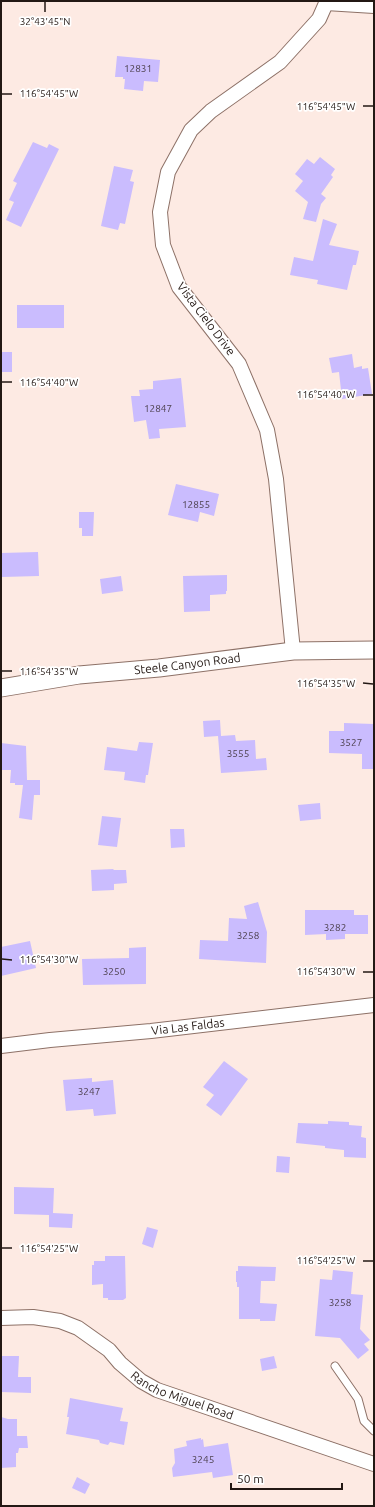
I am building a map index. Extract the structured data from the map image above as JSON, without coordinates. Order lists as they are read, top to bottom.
{
  "streets": {
    "street": [
      "Vista Cielo Drive",
      "Steele Canyon Road",
      "Via Las Faldas",
      "Rancho Miguel Road"
    ]
  },
  "crossings": [
    ["Vista Cielo Drive", "Steele Canyon Road"]
  ],
  "house_numbers": [
    "12831",
    "12847",
    "12855",
    "3527",
    "3555",
    "3282",
    "3258",
    "3250",
    "3247",
    "3258",
    "3245"
  ],
  "scale_bar": "50 m",
  "coordinates": [
    "32°43'45\"N",
    "116°54'45\"W",
    "116°54'40\"W",
    "116°54'35\"W",
    "116°54'30\"W",
    "116°54'25\"W"
  ]
}
